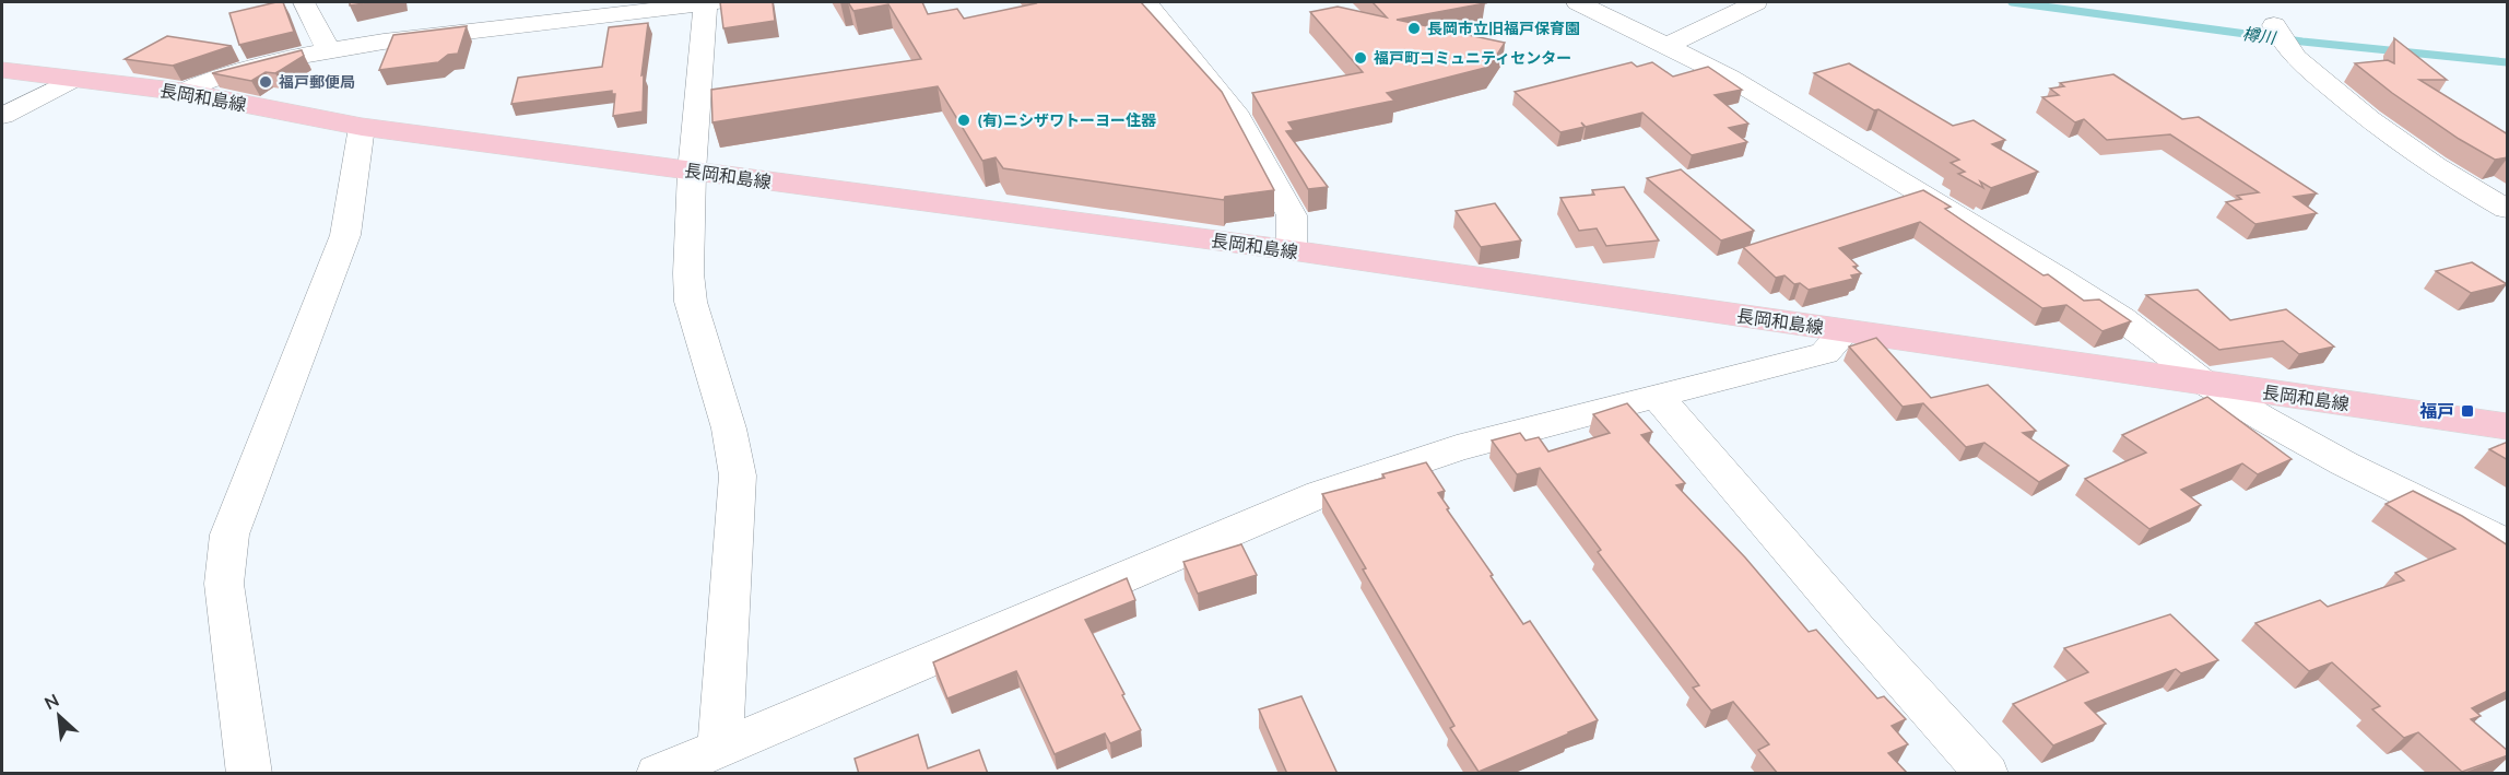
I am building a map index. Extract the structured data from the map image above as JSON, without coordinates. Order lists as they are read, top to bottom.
{
  "streets": {
    "main road": ["長岡和島線"]
  },
  "water": ["樽川"],
  "places": {
    "other": [
      "長岡市立旧福戸保育園",
      "福戸町コミュニティセンター",
      "福戸郵便局",
      "(有)ニシザワトーヨー住器"
    ],
    "transit": ["福戸"]
  },
  "north": "top left"
}
